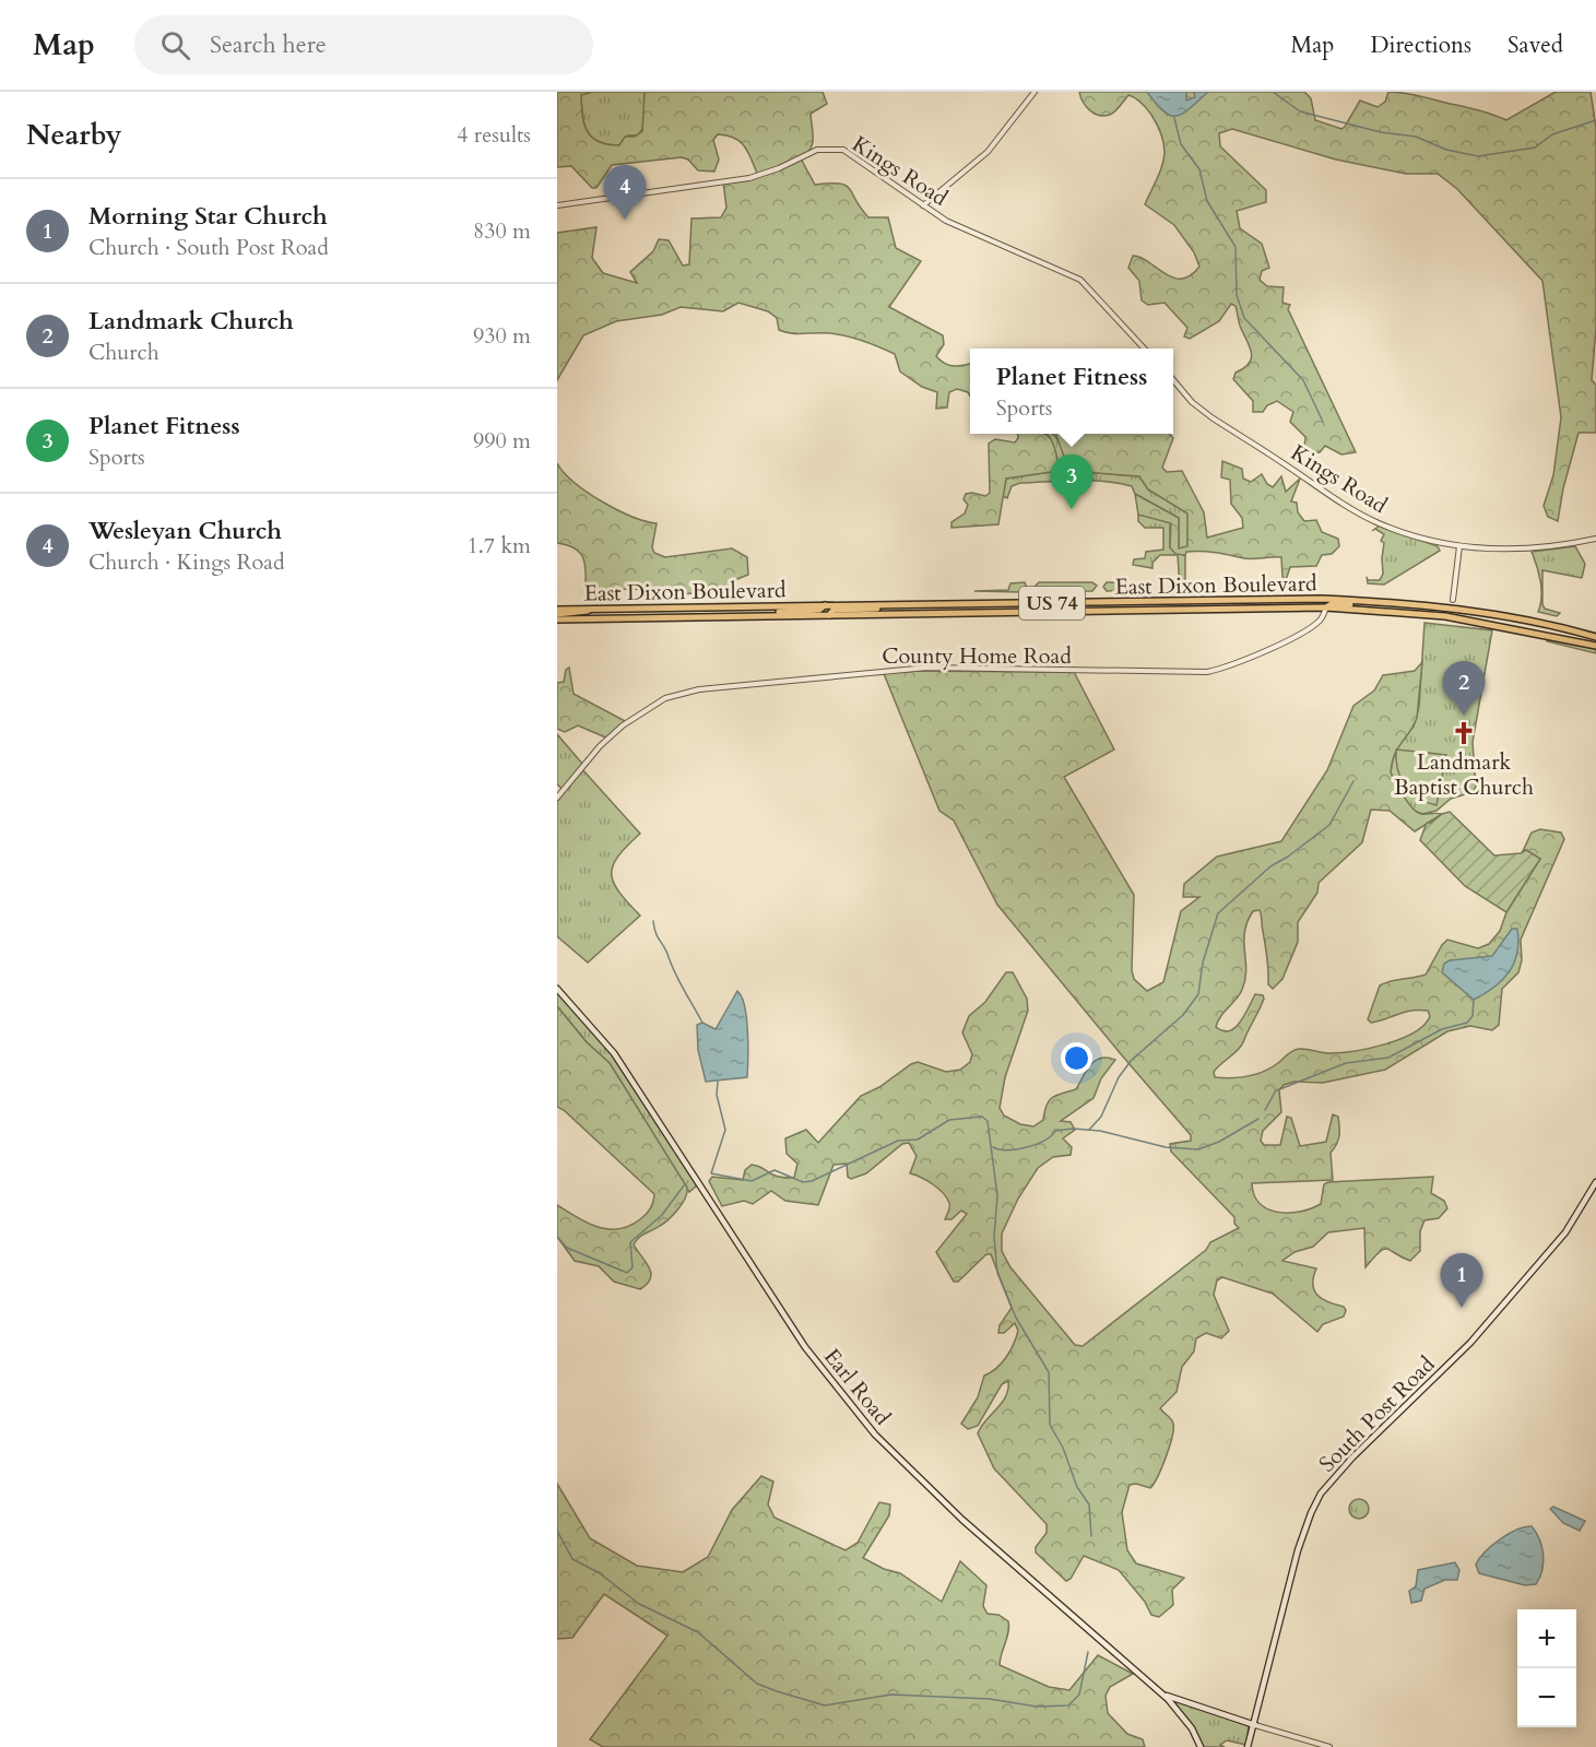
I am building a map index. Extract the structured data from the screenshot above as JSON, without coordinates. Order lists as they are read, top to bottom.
{
  "streets": {
    "highway": ["East Dixon Boulevard", "US 74"],
    "main road": ["Earl Road", "South Post Road"],
    "street": ["Kings Road", "County Home Road"]
  },
  "crossings": [
    ["East Dixon Boulevard", "County Home Road"]
  ],
  "places": {
    "church": ["Landmark Baptist Church"]
  },
  "page": {
    "header": "Map",
    "search": "Search here",
    "nav": ["Map", "Directions", "Saved"],
    "heading": ["Nearby", "4 results"],
    "pins": [
      "4",
      "3",
      "2",
      "1"
    ],
    "list": [
      {
        "mark": "1",
        "name": "Morning Star Church",
        "note": "Church · South Post Road",
        "value": "830 m"
      },
      {
        "mark": "2",
        "name": "Landmark Church",
        "note": "Church",
        "value": "930 m"
      },
      {
        "mark": "3",
        "name": "Planet Fitness",
        "note": "Sports",
        "value": "990 m"
      },
      {
        "mark": "4",
        "name": "Wesleyan Church",
        "note": "Church · Kings Road",
        "value": "1.7 km"
      }
    ],
    "popup": ["Planet Fitness", "Sports"],
    "map_buttons": ["+", "−"]
  }
}
